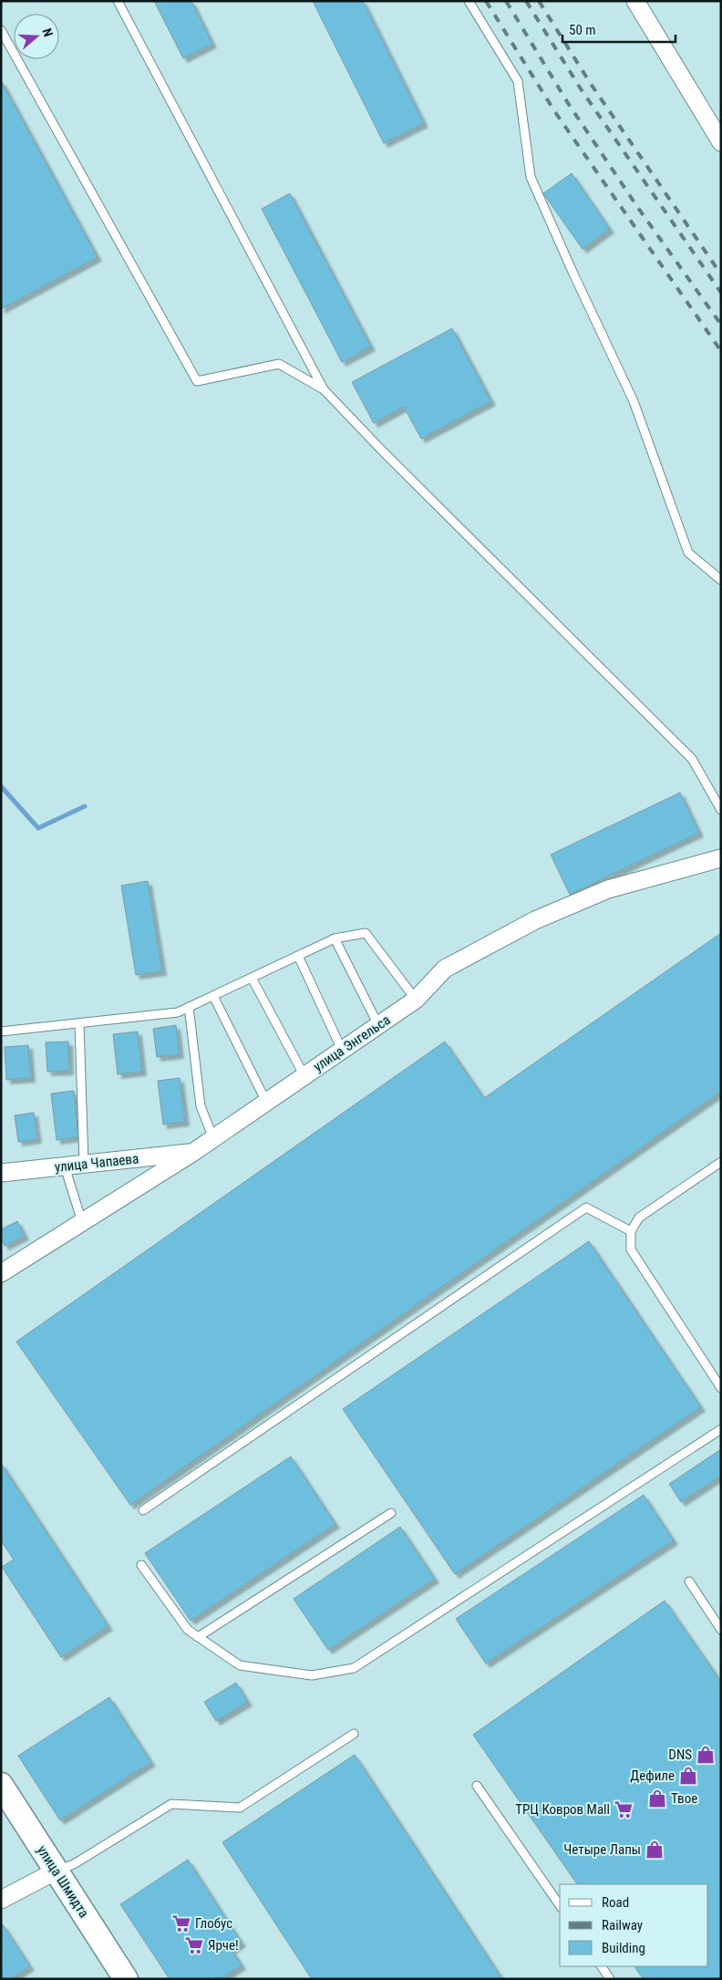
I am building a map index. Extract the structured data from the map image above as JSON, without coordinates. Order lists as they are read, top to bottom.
{
  "streets": {
    "main road": ["улица Шмидта"],
    "street": ["улица Энгельса", "улица Чапаева"]
  },
  "crossings": [
    ["улица Энгельса", "улица Чапаева"]
  ],
  "places": {
    "shop": [
      "DNS",
      "Дефиле",
      "Твое",
      "Четыре Лапы"
    ],
    "supermarket": ["ТРЦ Ковров Mall", "Глобус", "Ярче!"]
  },
  "legend": ["Road", "Railway", "Building"],
  "scale_bar": "50 m",
  "north": "right"
}
